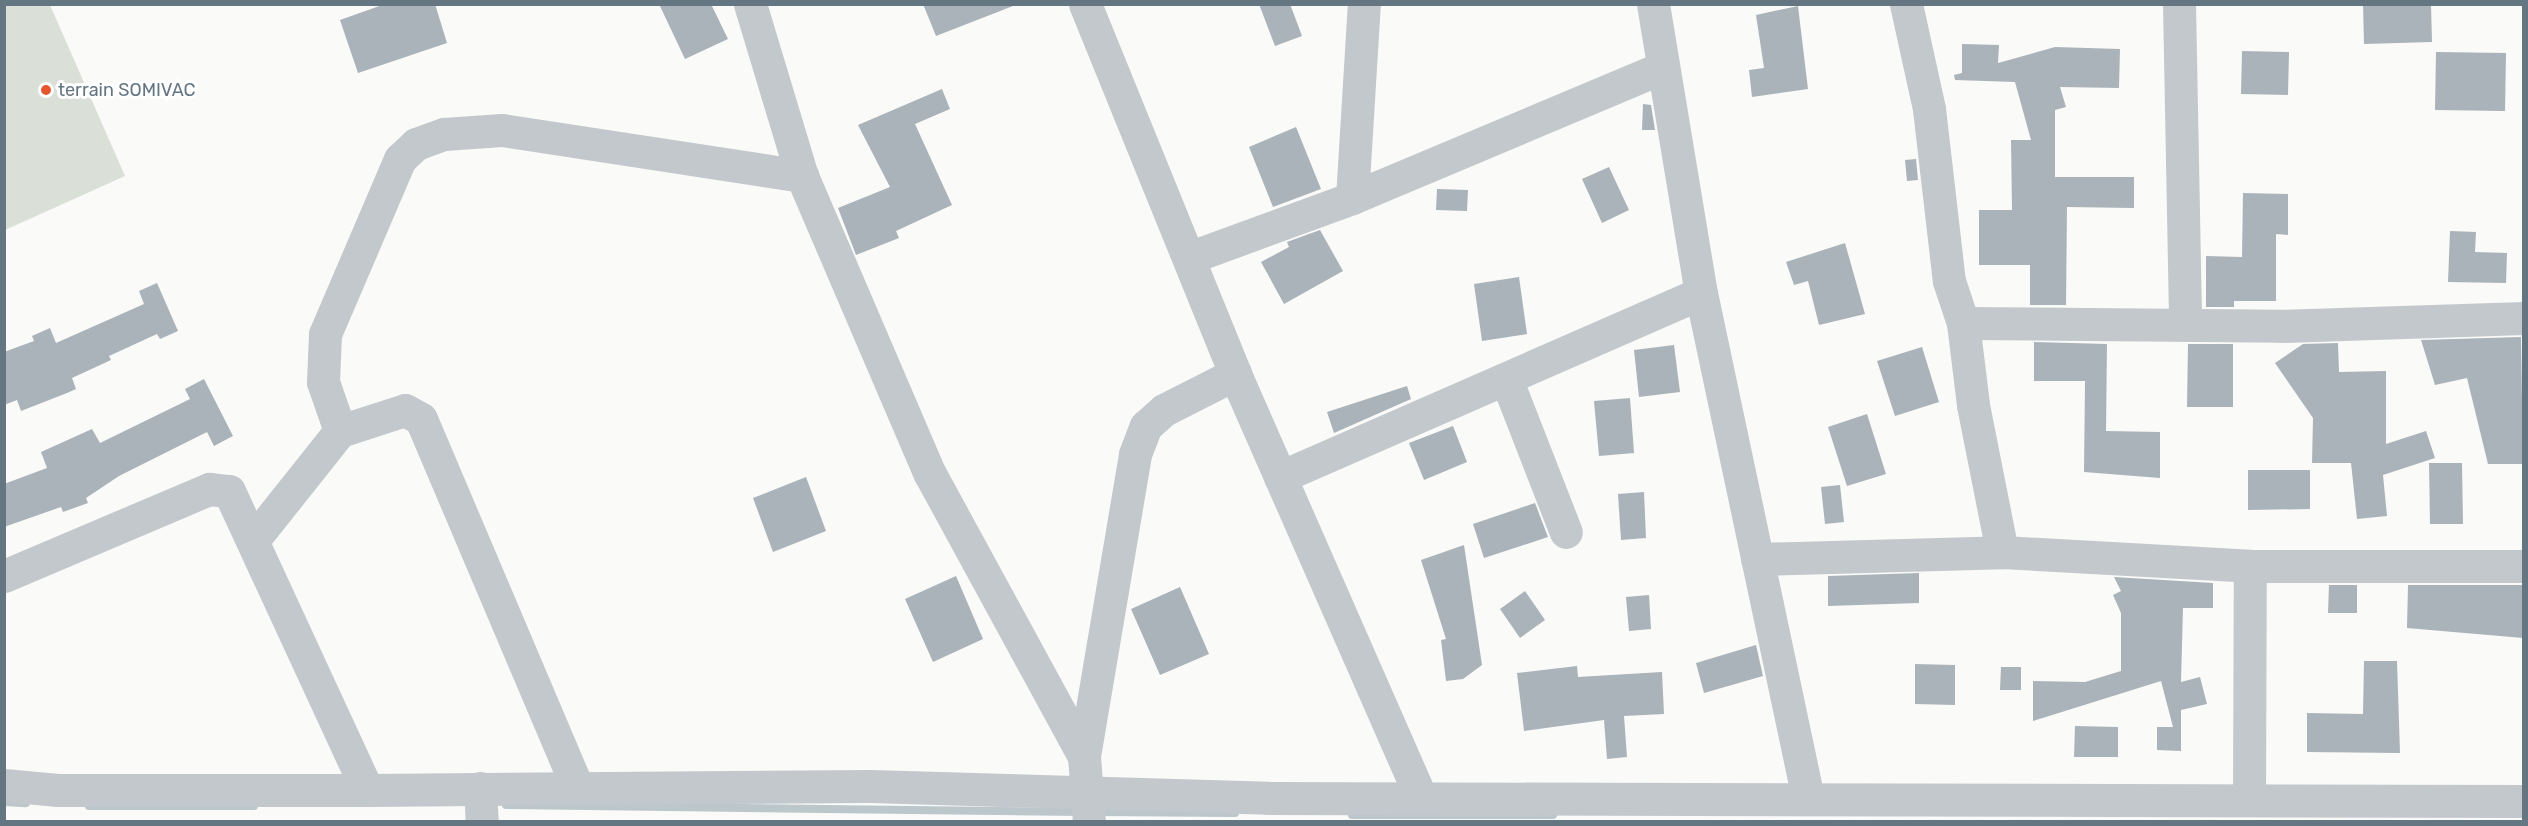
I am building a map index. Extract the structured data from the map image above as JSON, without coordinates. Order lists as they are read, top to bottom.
{
  "places": ["terrain SOMIVAC"]
}
